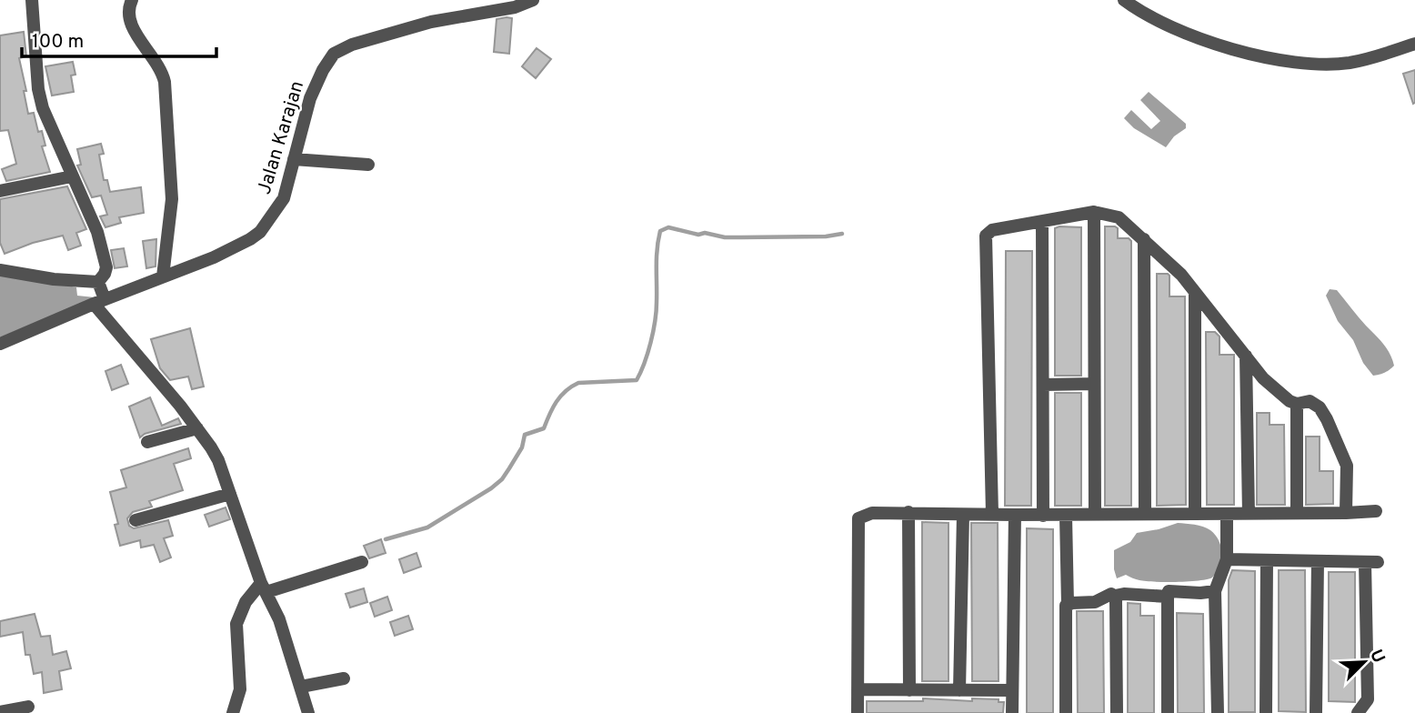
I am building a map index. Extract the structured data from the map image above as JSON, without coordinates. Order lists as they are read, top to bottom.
{
  "streets": {
    "street": ["Jalan Karajan"]
  },
  "scale_bar": "100 m",
  "north": "top right"
}
